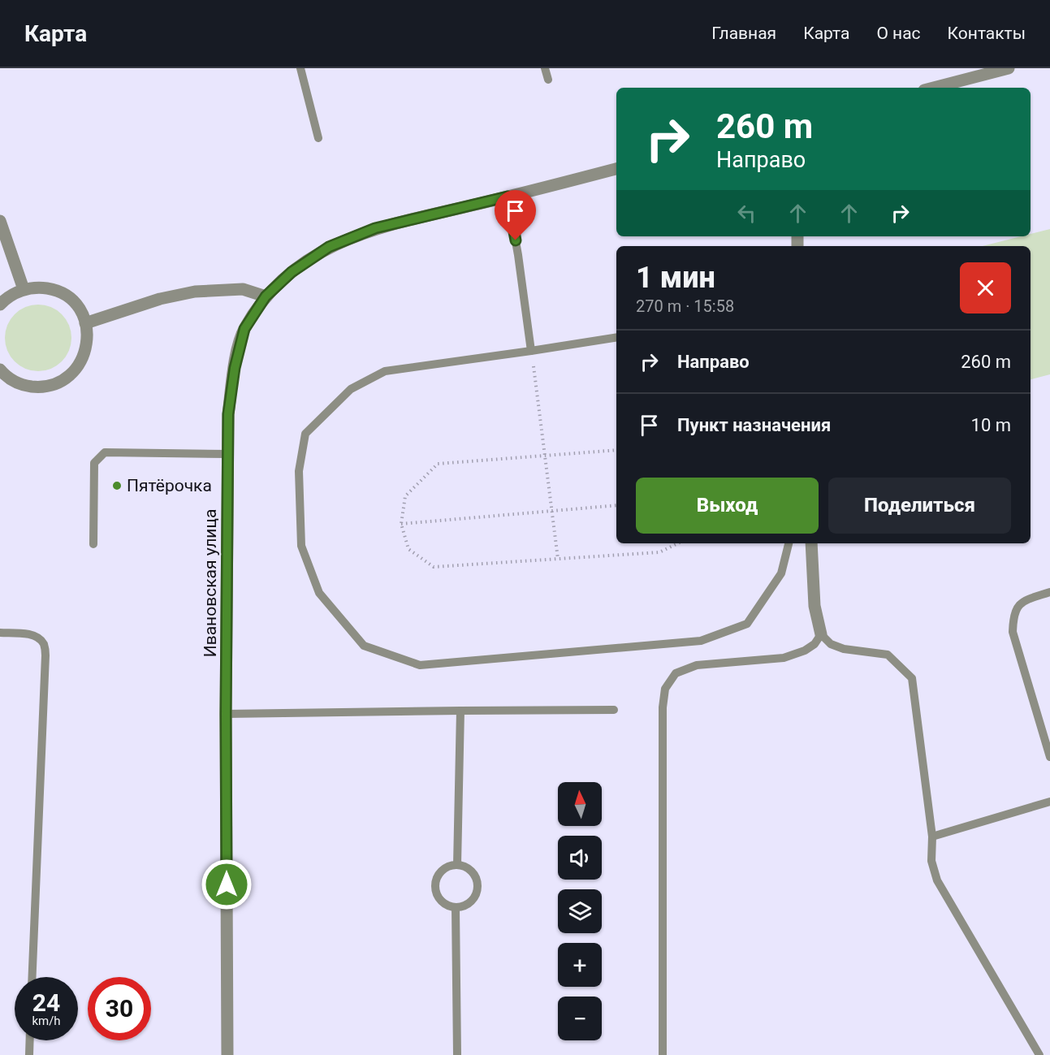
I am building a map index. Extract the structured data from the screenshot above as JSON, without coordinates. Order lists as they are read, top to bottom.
{
  "streets": {
    "street": ["Ивановская улица"]
  },
  "places": ["Пятёрочка"],
  "north": "top",
  "page": {
    "header": "Карта",
    "nav": [
      "Главная",
      "Карта",
      "О нас",
      "Контакты"
    ],
    "turn": ["260 m", "Направо"],
    "heading": ["1 мин", "270 m · 15:58"],
    "list": [
      {
        "name": "Направо",
        "value": "260 m"
      },
      {
        "name": "Пункт назначения",
        "value": "10 m"
      }
    ],
    "buttons": ["Выход", "Поделиться"],
    "map_buttons": ["+", "−"],
    "speed": "24 km/h",
    "limit": "30"
  }
}
